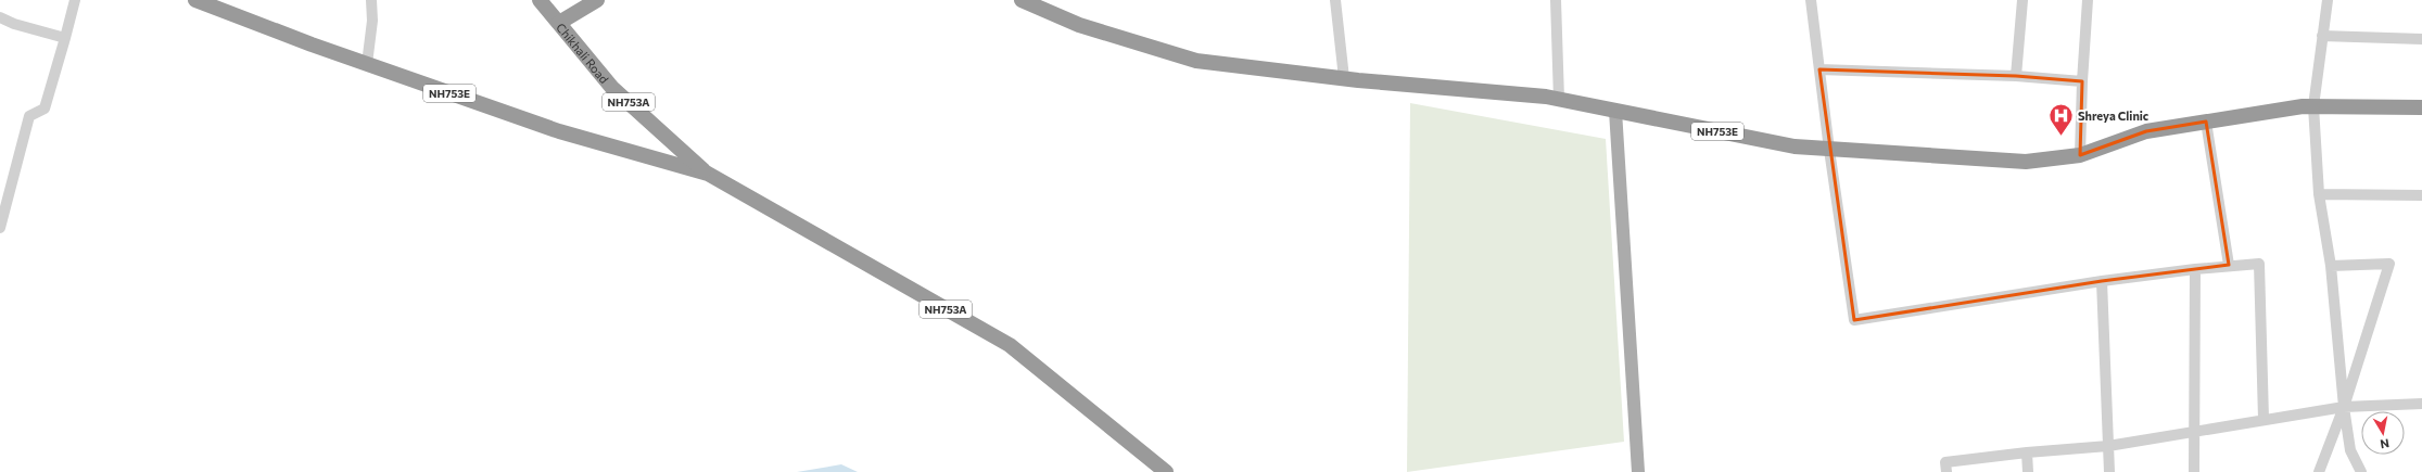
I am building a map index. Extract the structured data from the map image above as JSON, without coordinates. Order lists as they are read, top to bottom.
{
  "streets": {
    "highway": ["Chikhali Road", "NH753E", "NH753A"]
  },
  "crossings": [
    ["Chikhali Road", "NH753E"],
    ["Chikhali Road", "NH753A"],
    ["NH753E", "NH753A"]
  ],
  "places": {
    "hospital": ["Shreya Clinic"]
  },
  "north": "bottom"
}
